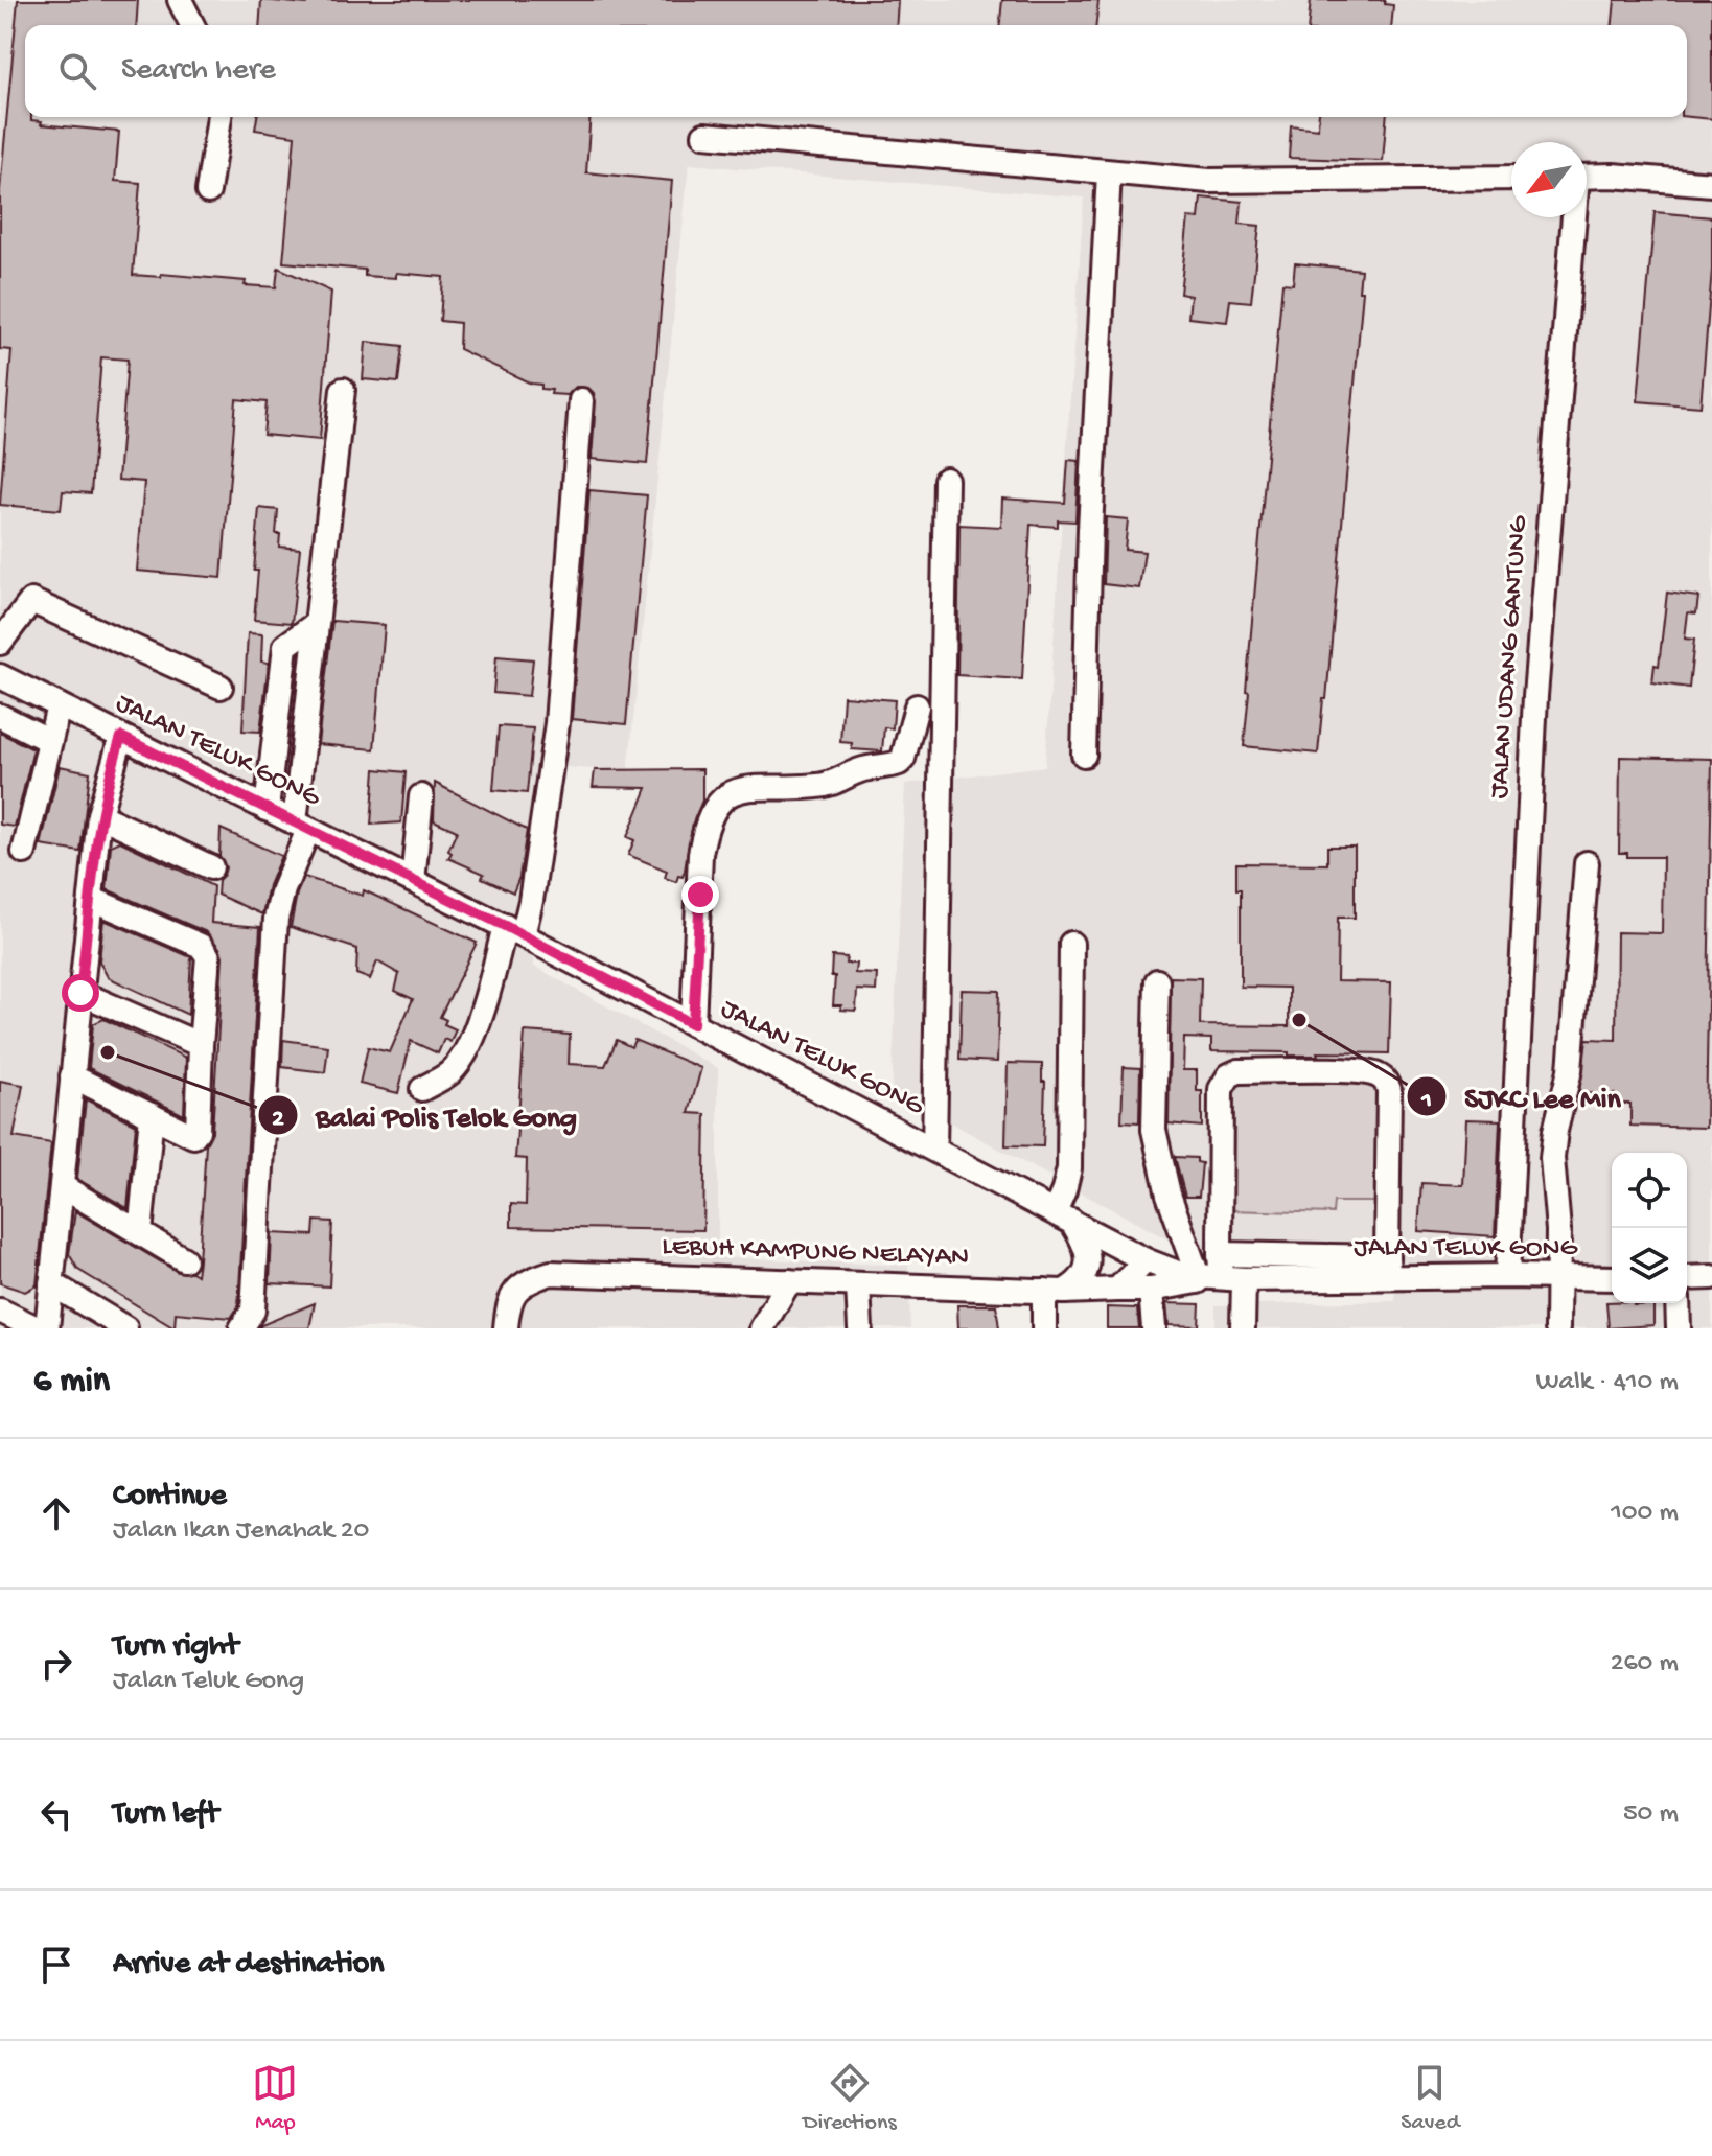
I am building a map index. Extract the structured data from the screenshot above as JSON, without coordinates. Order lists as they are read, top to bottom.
{
  "streets": {
    "street": ["JALAN UDANG GANTUNG", "JALAN TELUK GONG", "LEBUH KAMPUNG NELAYAN"]
  },
  "crossings": [
    ["JALAN UDANG GANTUNG", "JALAN TELUK GONG"],
    ["JALAN TELUK GONG", "LEBUH KAMPUNG NELAYAN"]
  ],
  "places": ["SJKC Lee Min", "Balai Polis Telok Gong"],
  "north": "bottom left",
  "page": {
    "search": "Search here",
    "heading": ["6 min", "Walk · 410 m"],
    "list": [
      ["Continue", "Jalan Ikan Jenahak 20", "100 m"],
      ["Turn right", "Jalan Teluk Gong", "260 m"],
      ["Turn left", "50 m"],
      "Arrive at destination"
    ],
    "nav": ["Map", "Directions", "Saved"]
  }
}
